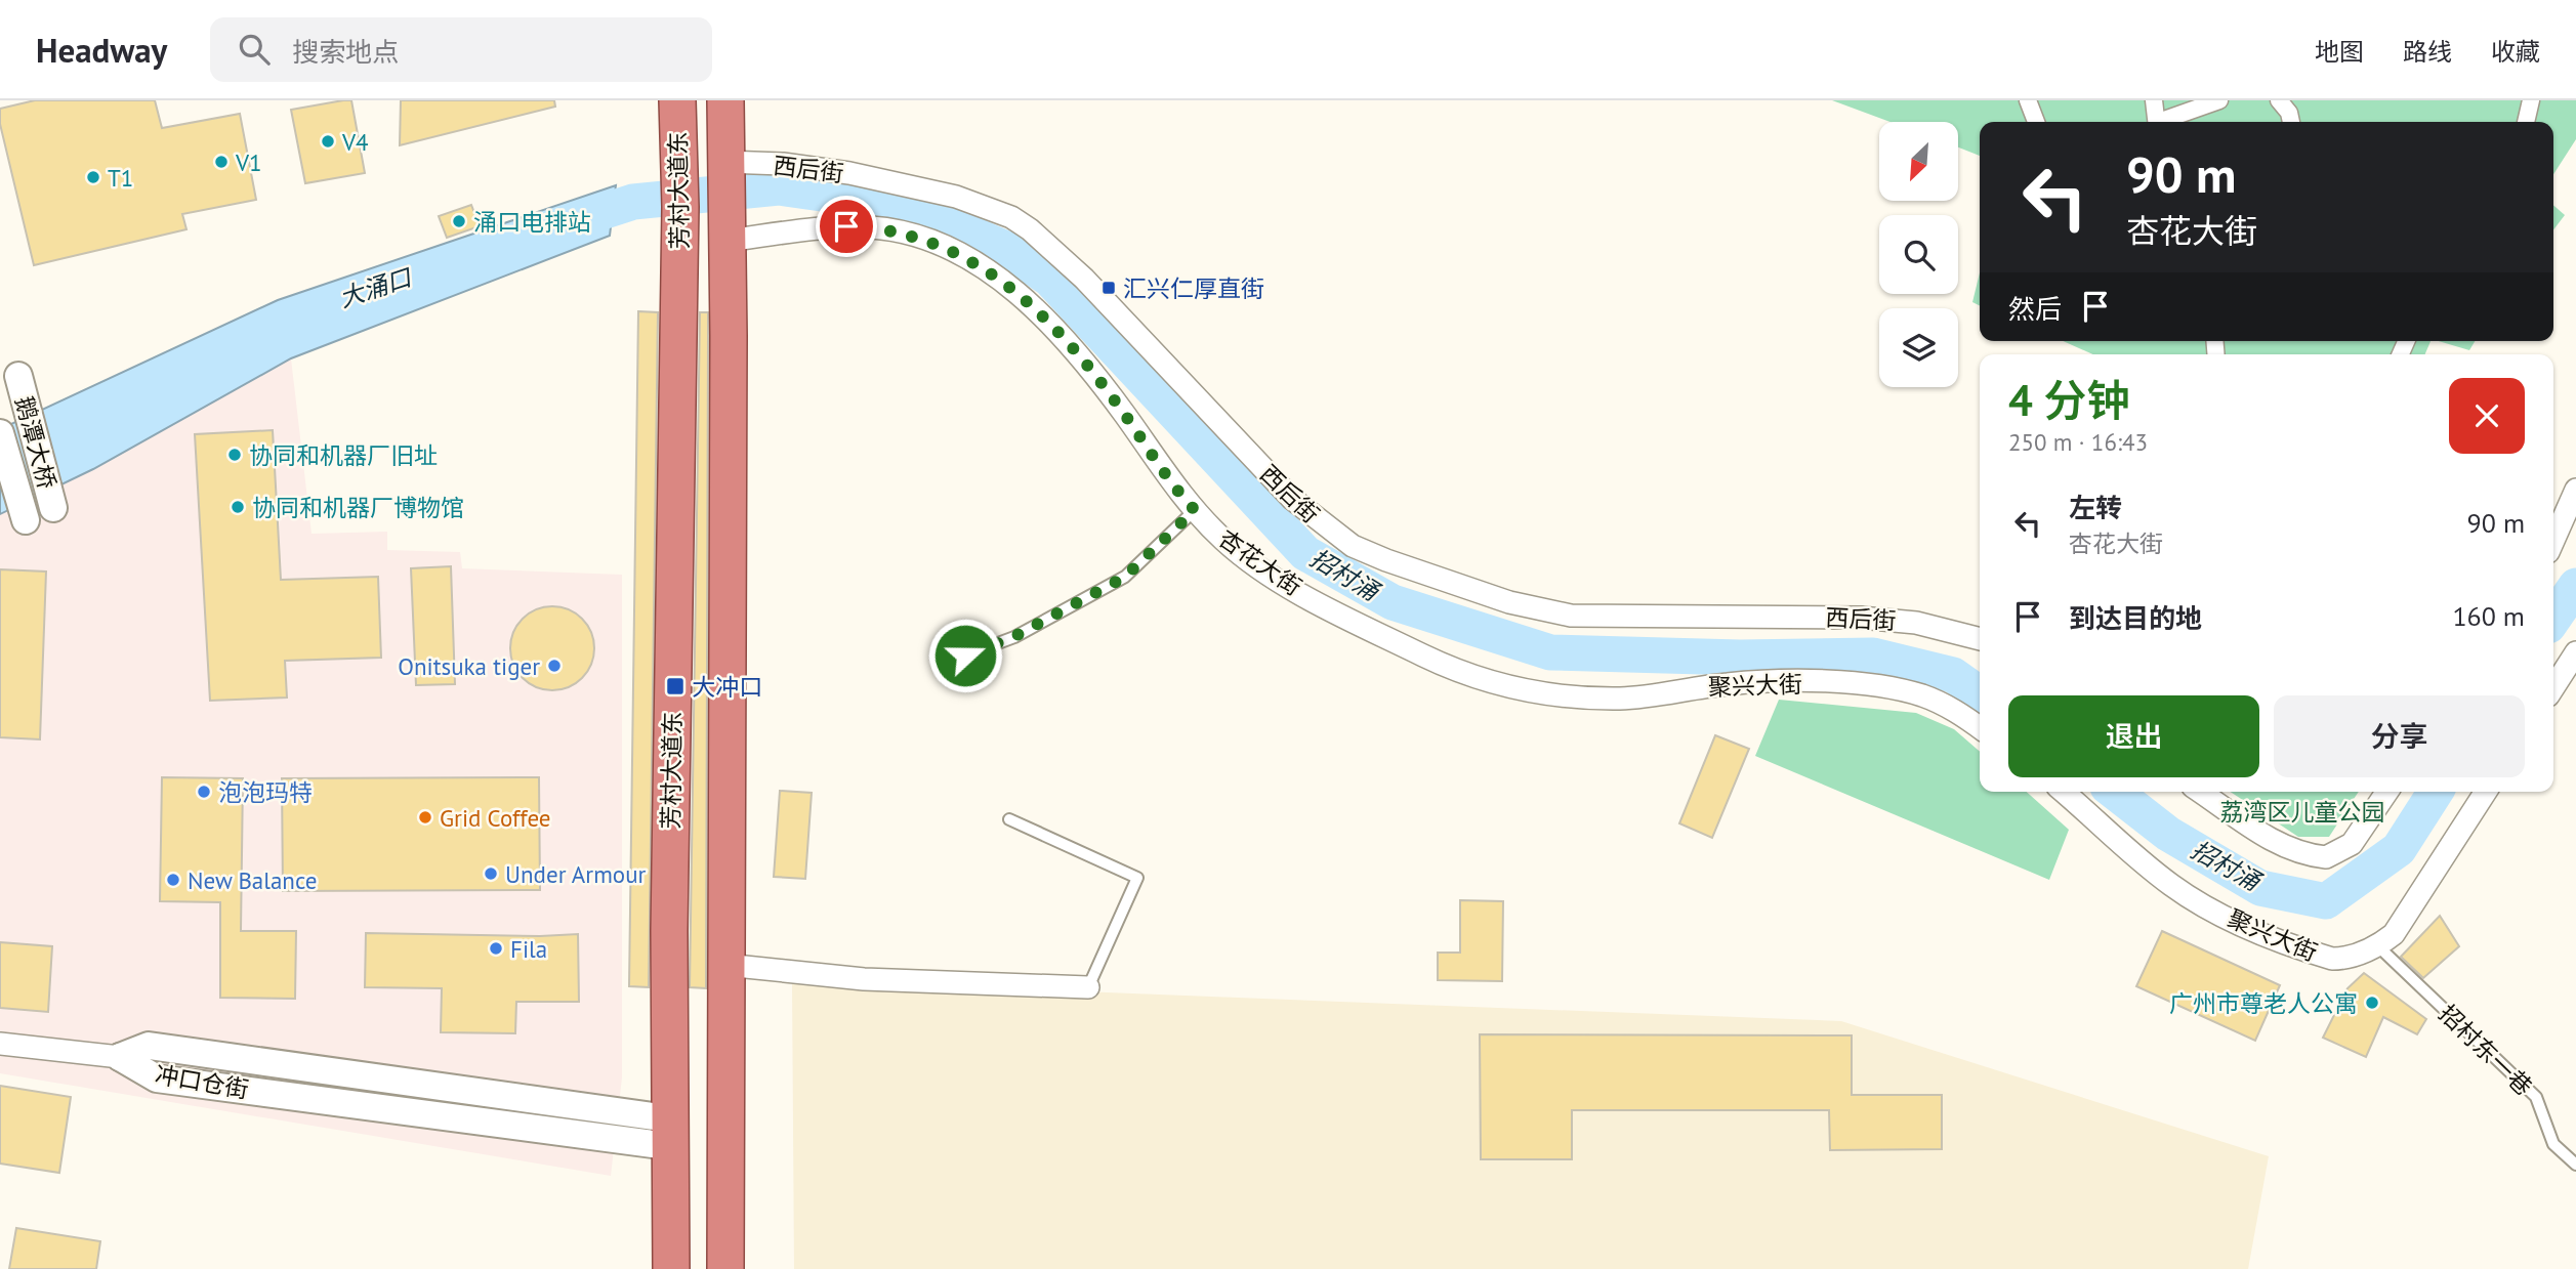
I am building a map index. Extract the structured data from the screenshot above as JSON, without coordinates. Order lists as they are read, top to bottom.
{
  "streets": {
    "highway": ["芳村大道东"],
    "street": [
      "西后街",
      "鹅潭大桥",
      "杏花大街",
      "聚兴大街",
      "冲口仓街"
    ],
    "lane": ["招村东一巷"]
  },
  "crossings": [
    ["西后街", "芳村大道东"],
    ["芳村大道东", "杏花大街"],
    ["芳村大道东", "冲口仓街"],
    ["杏花大街", "聚兴大街"],
    ["聚兴大街", "招村东一巷"]
  ],
  "water": ["大涌口", "招村涌"],
  "parks": ["荔湾区儿童公园"],
  "places": {
    "other": [
      "V4",
      "V1",
      "T1",
      "涌口电排站",
      "协同和机器厂旧址",
      "协同和机器厂博物馆",
      "Onitsuka tiger",
      "泡泡玛特",
      "Grid Coffee",
      "Under Armour",
      "New Balance",
      "Fila",
      "广州市尊老人公寓"
    ],
    "transit": ["汇兴仁厚直街", "大冲口"]
  },
  "north": "bottom left",
  "page": {
    "header": "Headway",
    "search": "搜索地点",
    "nav": ["地图", "路线", "收藏"],
    "turn": ["90 m", "杏花大街"],
    "then": "然后",
    "heading": ["4 分钟", "250 m · 16:43"],
    "list": [
      {
        "name": "左转",
        "note": "杏花大街",
        "value": "90 m"
      },
      {
        "name": "到达目的地",
        "value": "160 m"
      }
    ],
    "buttons": ["退出", "分享"]
  }
}
